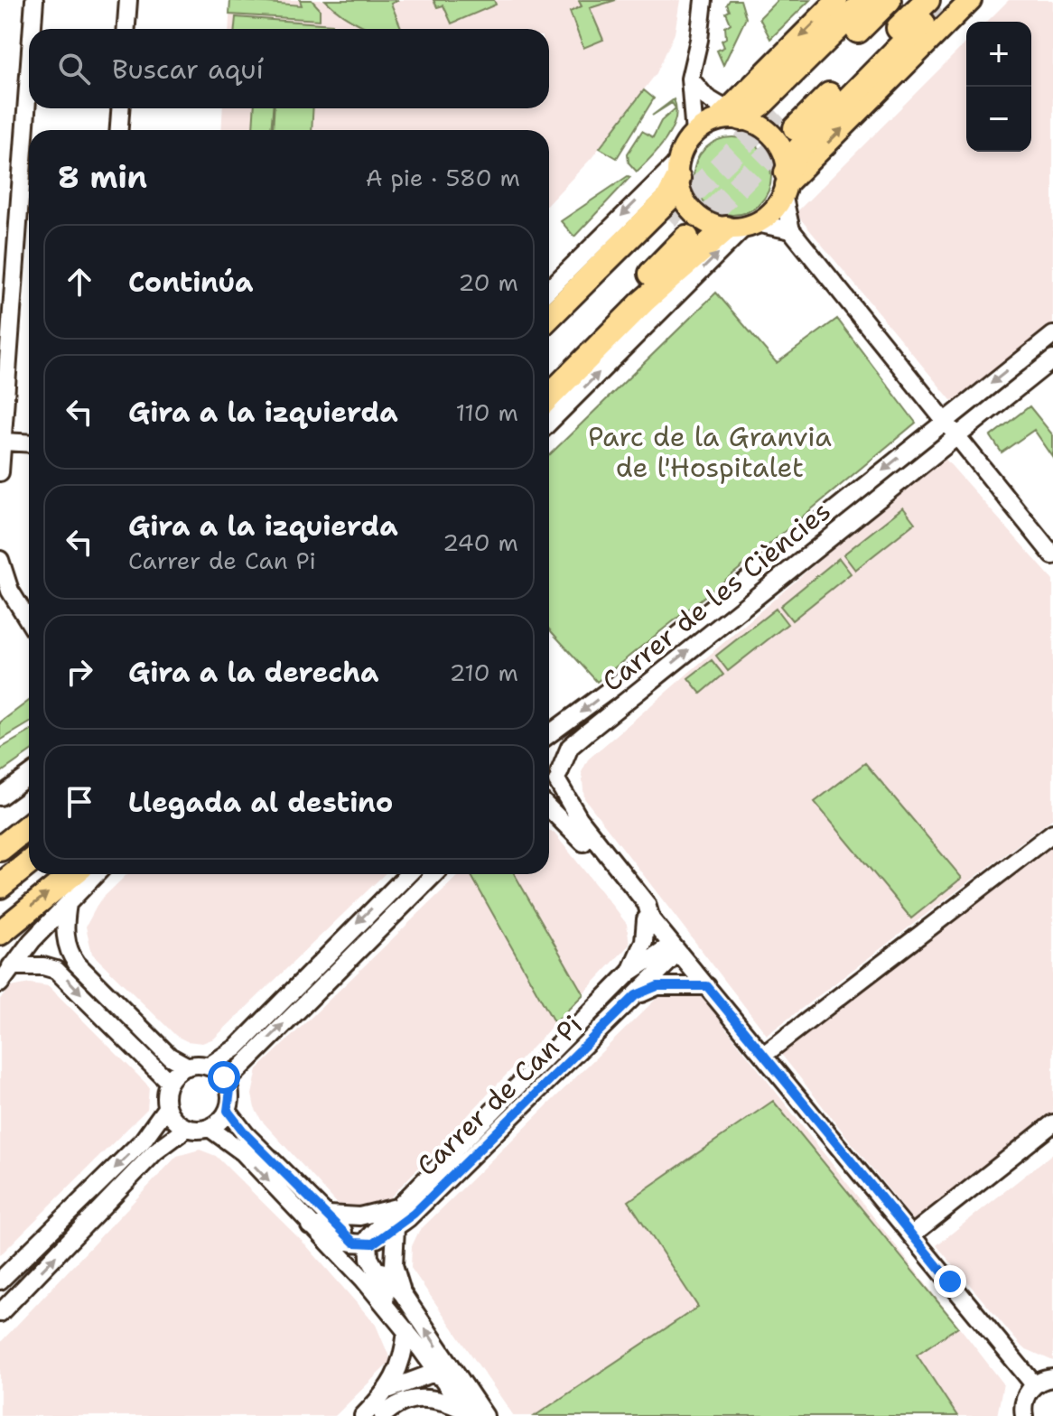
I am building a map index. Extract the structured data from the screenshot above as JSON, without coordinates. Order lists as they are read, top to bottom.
{
  "streets": {
    "street": ["Carrer de les Ciències", "Carrer de Can Pi"]
  },
  "parks": ["Parc de la Granvia de l'Hospitalet"],
  "page": {
    "map_buttons": ["+", "−"],
    "search": "Buscar aquí",
    "heading": ["8 min", "A pie · 580 m"],
    "list": [
      ["Continúa", "20 m"],
      ["Gira a la izquierda", "110 m"],
      ["Gira a la izquierda", "Carrer de Can Pi", "240 m"],
      ["Gira a la derecha", "210 m"],
      "Llegada al destino"
    ]
  }
}
